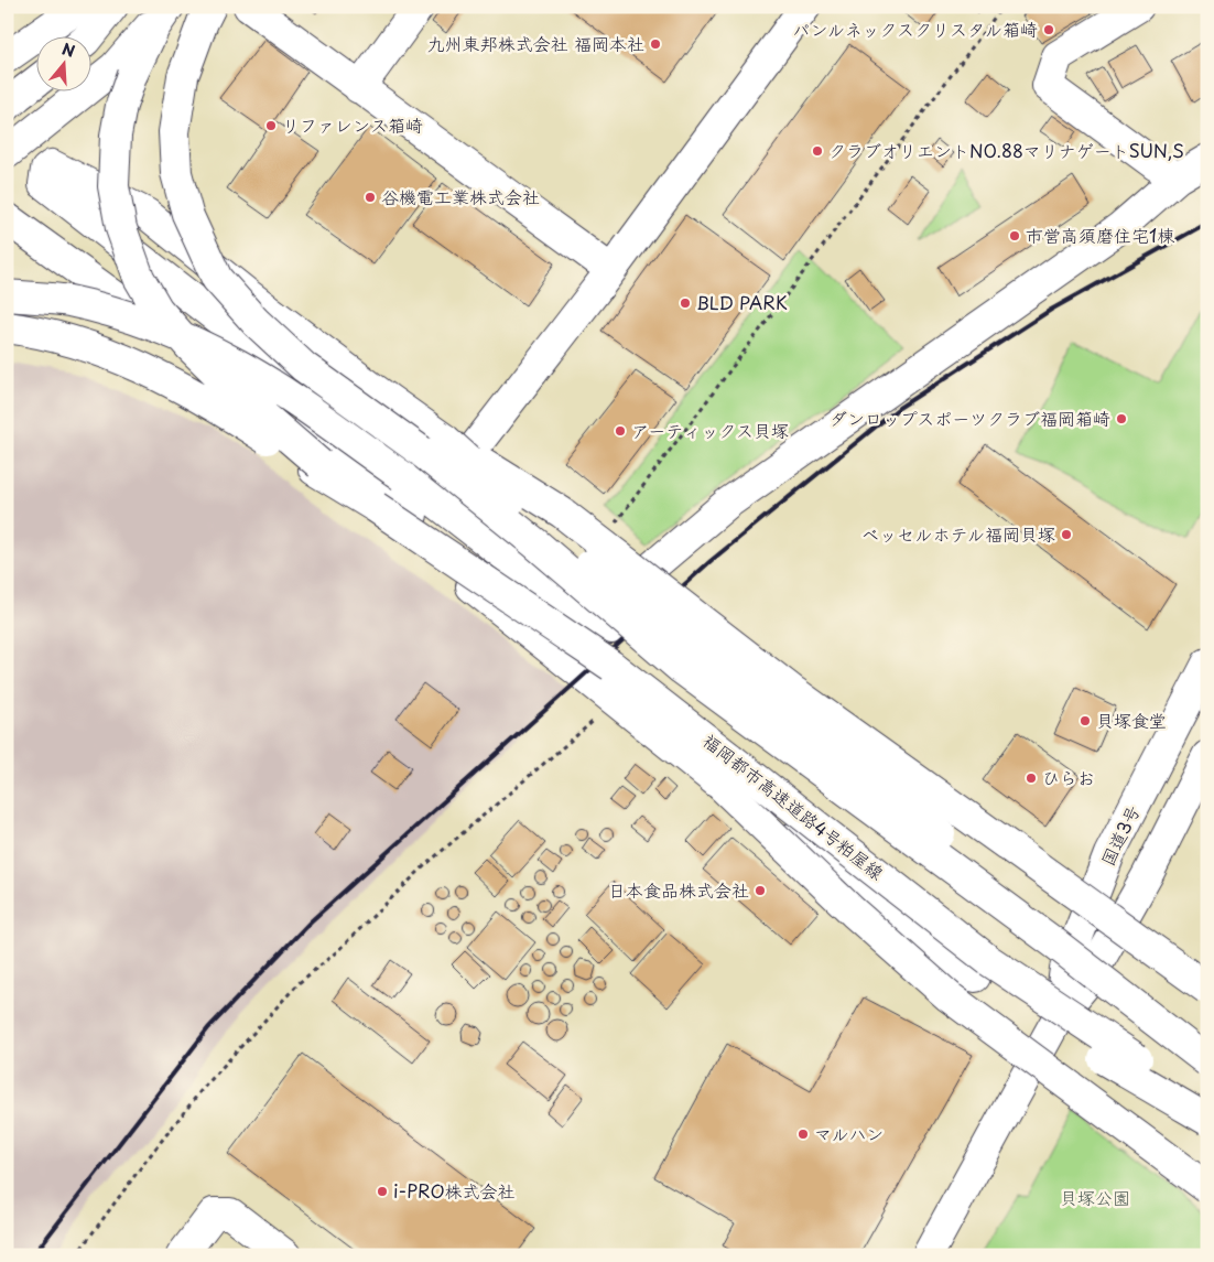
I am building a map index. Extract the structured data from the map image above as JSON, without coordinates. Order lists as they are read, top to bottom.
{
  "streets": {
    "main road": ["福岡都市高速道路4号粕屋線", "国道3号"]
  },
  "parks": ["貝塚公園"],
  "places": [
    "パンルネックスクリスタル箱崎",
    "九州東邦株式会社 福岡本社",
    "リファレンス箱崎",
    "クラブオリエントNO.88マリナゲートSUN,S",
    "谷機電工業株式会社",
    "市営高須磨住宅1棟",
    "BLD PARK",
    "ダンロップスポーツクラブ福岡箱崎",
    "アーティックス貝塚",
    "ベッセルホテル福岡貝塚",
    "貝塚食堂",
    "ひらお",
    "日本食品株式会社",
    "マルハン",
    "i-PRO株式会社"
  ],
  "north": "top"
}
